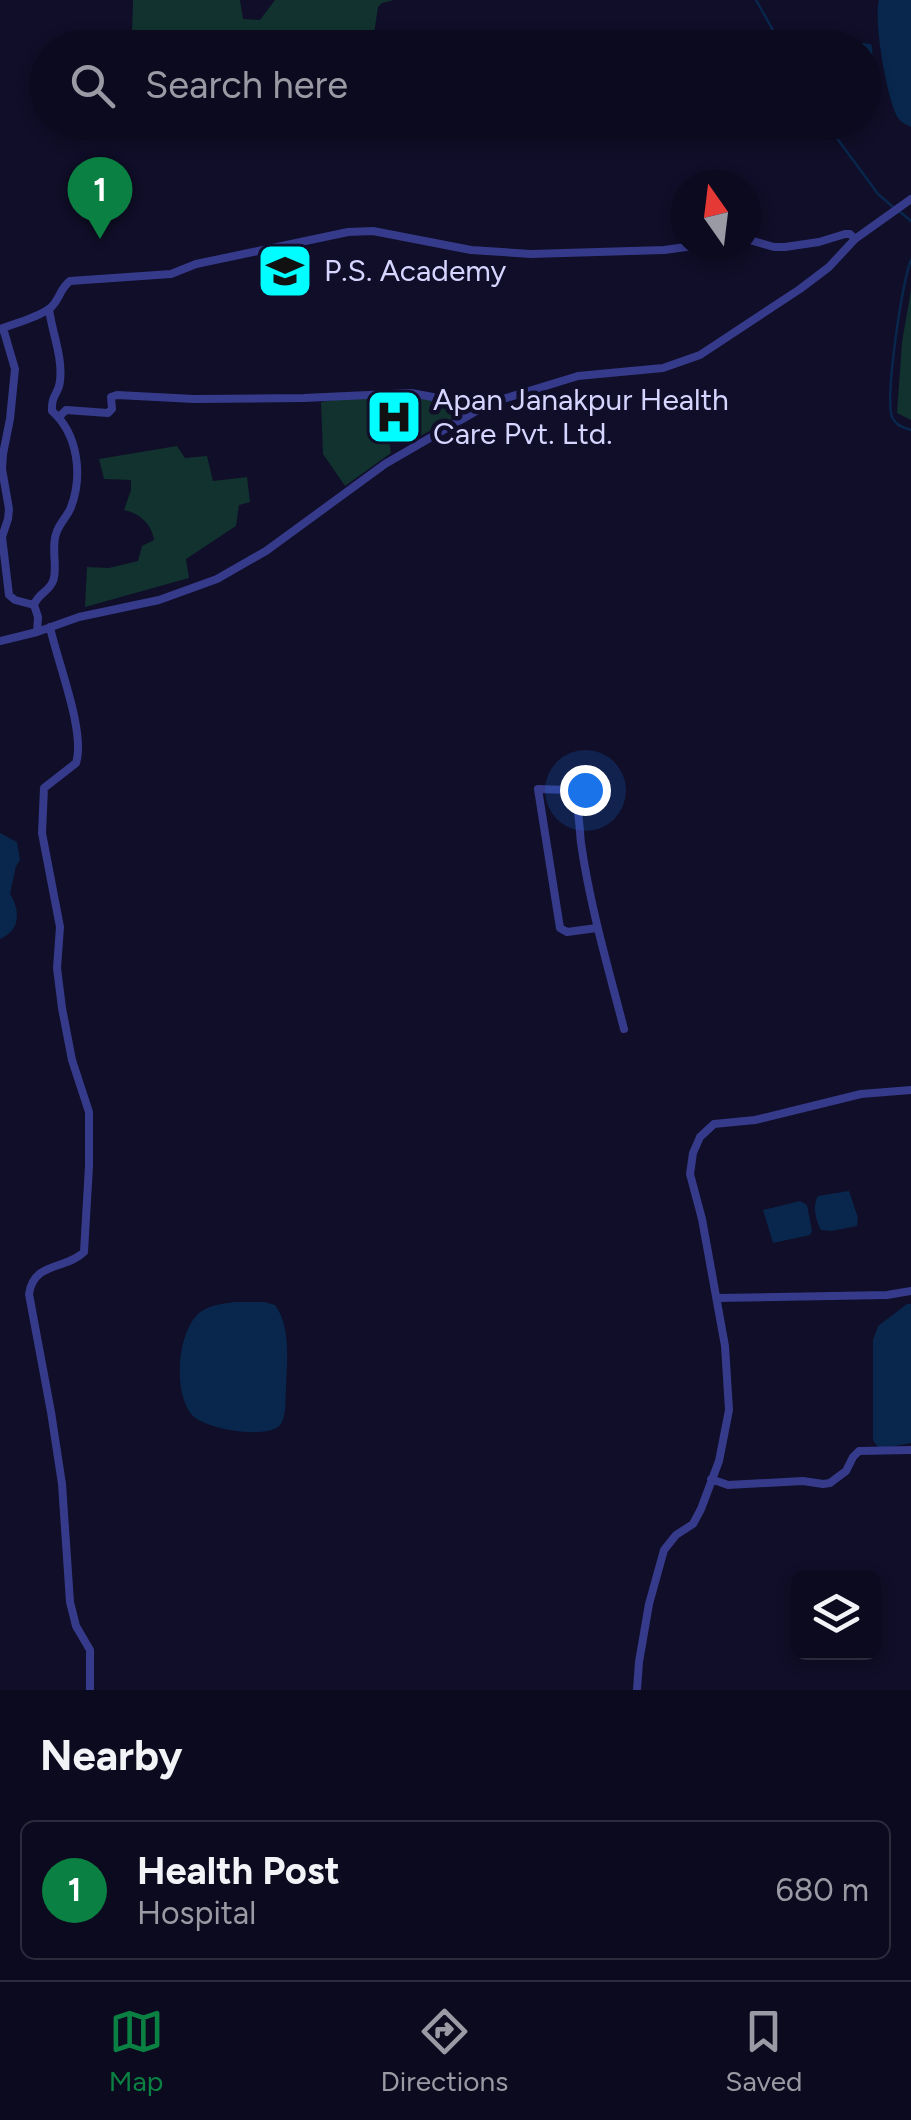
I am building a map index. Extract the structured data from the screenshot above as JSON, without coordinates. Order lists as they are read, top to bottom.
{
  "places": {
    "school or university": ["P.S. Academy"],
    "hospital": ["Apan Janakpur Health Care Pvt. Ltd."]
  },
  "north": "top",
  "page": {
    "search": "Search here",
    "pins": "1",
    "heading": "Nearby",
    "list": [
      {
        "mark": "1",
        "name": "Health Post",
        "note": "Hospital",
        "value": "680 m"
      }
    ],
    "nav": ["Map", "Directions", "Saved"]
  }
}
